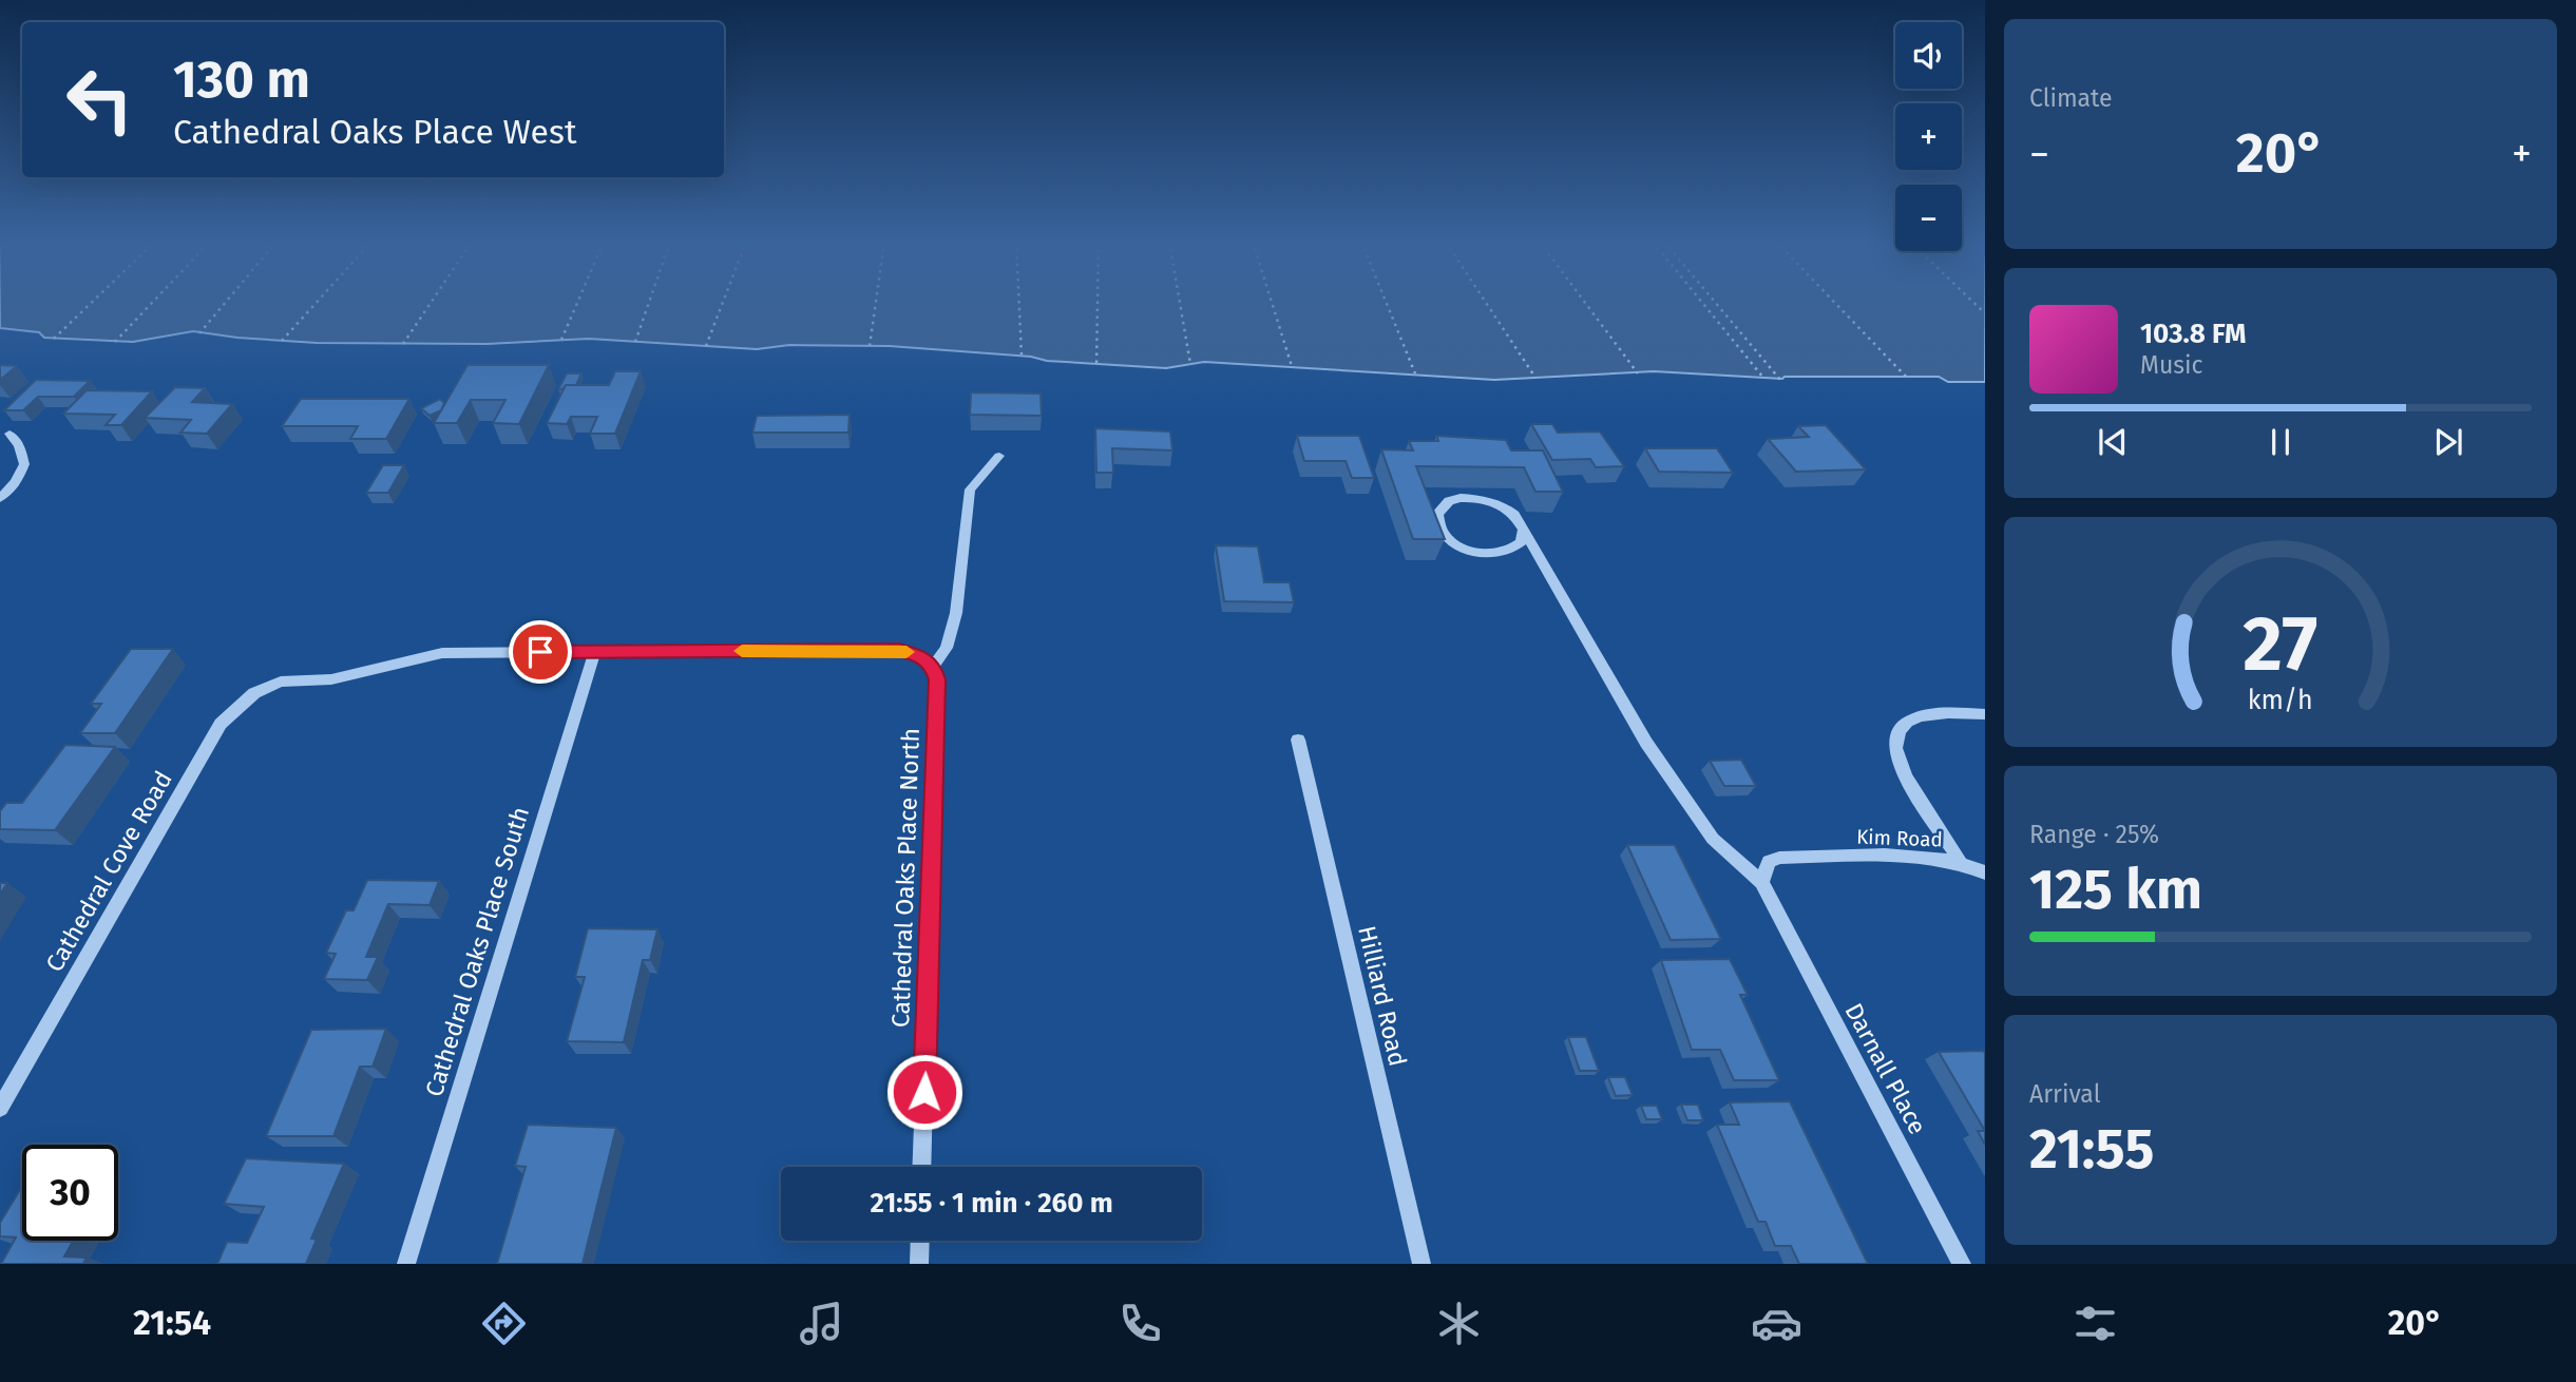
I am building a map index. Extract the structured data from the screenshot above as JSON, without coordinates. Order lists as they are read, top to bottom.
{
  "streets": {
    "street": [
      "Kim Road",
      "Cathedral Cove Road",
      "Cathedral Oaks Place North",
      "Cathedral Oaks Place South",
      "Hilliard Road",
      "Darnall Place"
    ]
  },
  "crossings": [
    ["Kim Road", "Darnall Place"],
    ["Cathedral Cove Road", "Cathedral Oaks Place South"]
  ],
  "page": {
    "tile": [
      "Climate",
      ["Range · 25%", "125 km"],
      ["Arrival", "21:55"]
    ],
    "map_buttons": ["+", "−"],
    "turn": ["130 m", "Cathedral Oaks Place West"],
    "heat": ["−", "20°", "+"],
    "song": ["103.8 FM", "Music"],
    "limit": "30",
    "trip": "21:55 · 1 min · 260 m",
    "tabs": ["21:54", "20°"],
    "gauge": ["27", "km/h"]
  }
}
